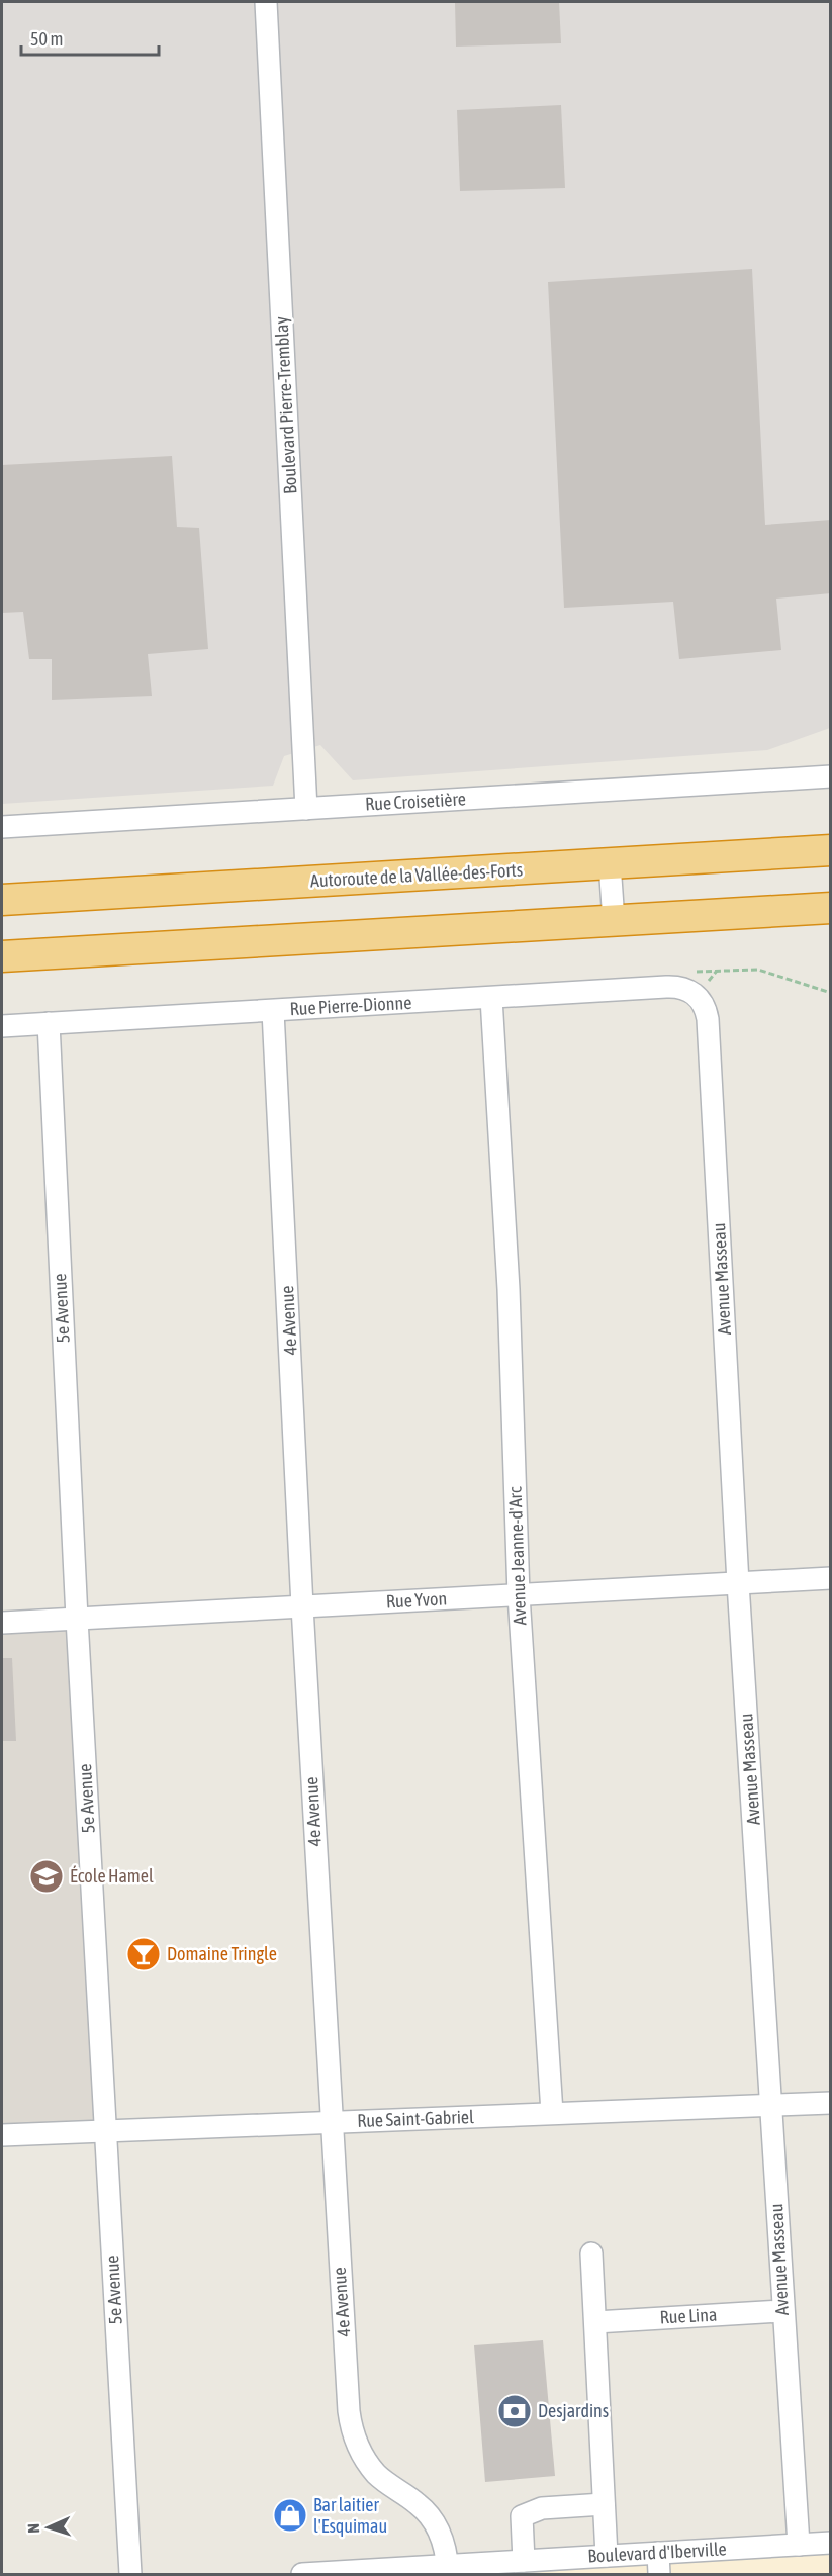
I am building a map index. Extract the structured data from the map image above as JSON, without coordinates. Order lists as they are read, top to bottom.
{
  "streets": {
    "highway": ["Autoroute de la Vallée-des-Forts"],
    "street": [
      "Boulevard Pierre-Tremblay",
      "Rue Croisetière",
      "Rue Pierre-Dionne",
      "Avenue Masseau",
      "5e Avenue",
      "4e Avenue",
      "Avenue Jeanne-d'Arc",
      "Rue Yvon",
      "Rue Saint-Gabriel",
      "Rue Lina",
      "Boulevard d'Iberville"
    ]
  },
  "crossings": [
    ["Boulevard Pierre-Tremblay", "Rue Croisetière"],
    ["Rue Pierre-Dionne", "Avenue Masseau"],
    ["Rue Pierre-Dionne", "5e Avenue"],
    ["Rue Pierre-Dionne", "4e Avenue"],
    ["Rue Pierre-Dionne", "Avenue Jeanne-d'Arc"],
    ["Avenue Masseau", "Rue Yvon"],
    ["Avenue Masseau", "Rue Saint-Gabriel"],
    ["Avenue Masseau", "Rue Lina"],
    ["Avenue Masseau", "Boulevard d'Iberville"],
    ["5e Avenue", "Rue Yvon"],
    ["5e Avenue", "Rue Saint-Gabriel"],
    ["4e Avenue", "Rue Yvon"],
    ["4e Avenue", "Rue Saint-Gabriel"],
    ["4e Avenue", "Boulevard d'Iberville"],
    ["Avenue Jeanne-d'Arc", "Rue Yvon"],
    ["Avenue Jeanne-d'Arc", "Rue Saint-Gabriel"]
  ],
  "places": {
    "school or university": ["École Hamel"],
    "bar": ["Domaine Tringle"],
    "bank": ["Desjardins"],
    "shop": ["Bar laitier l'Esquimau"]
  },
  "scale_bar": "50 m",
  "north": "left"
}
